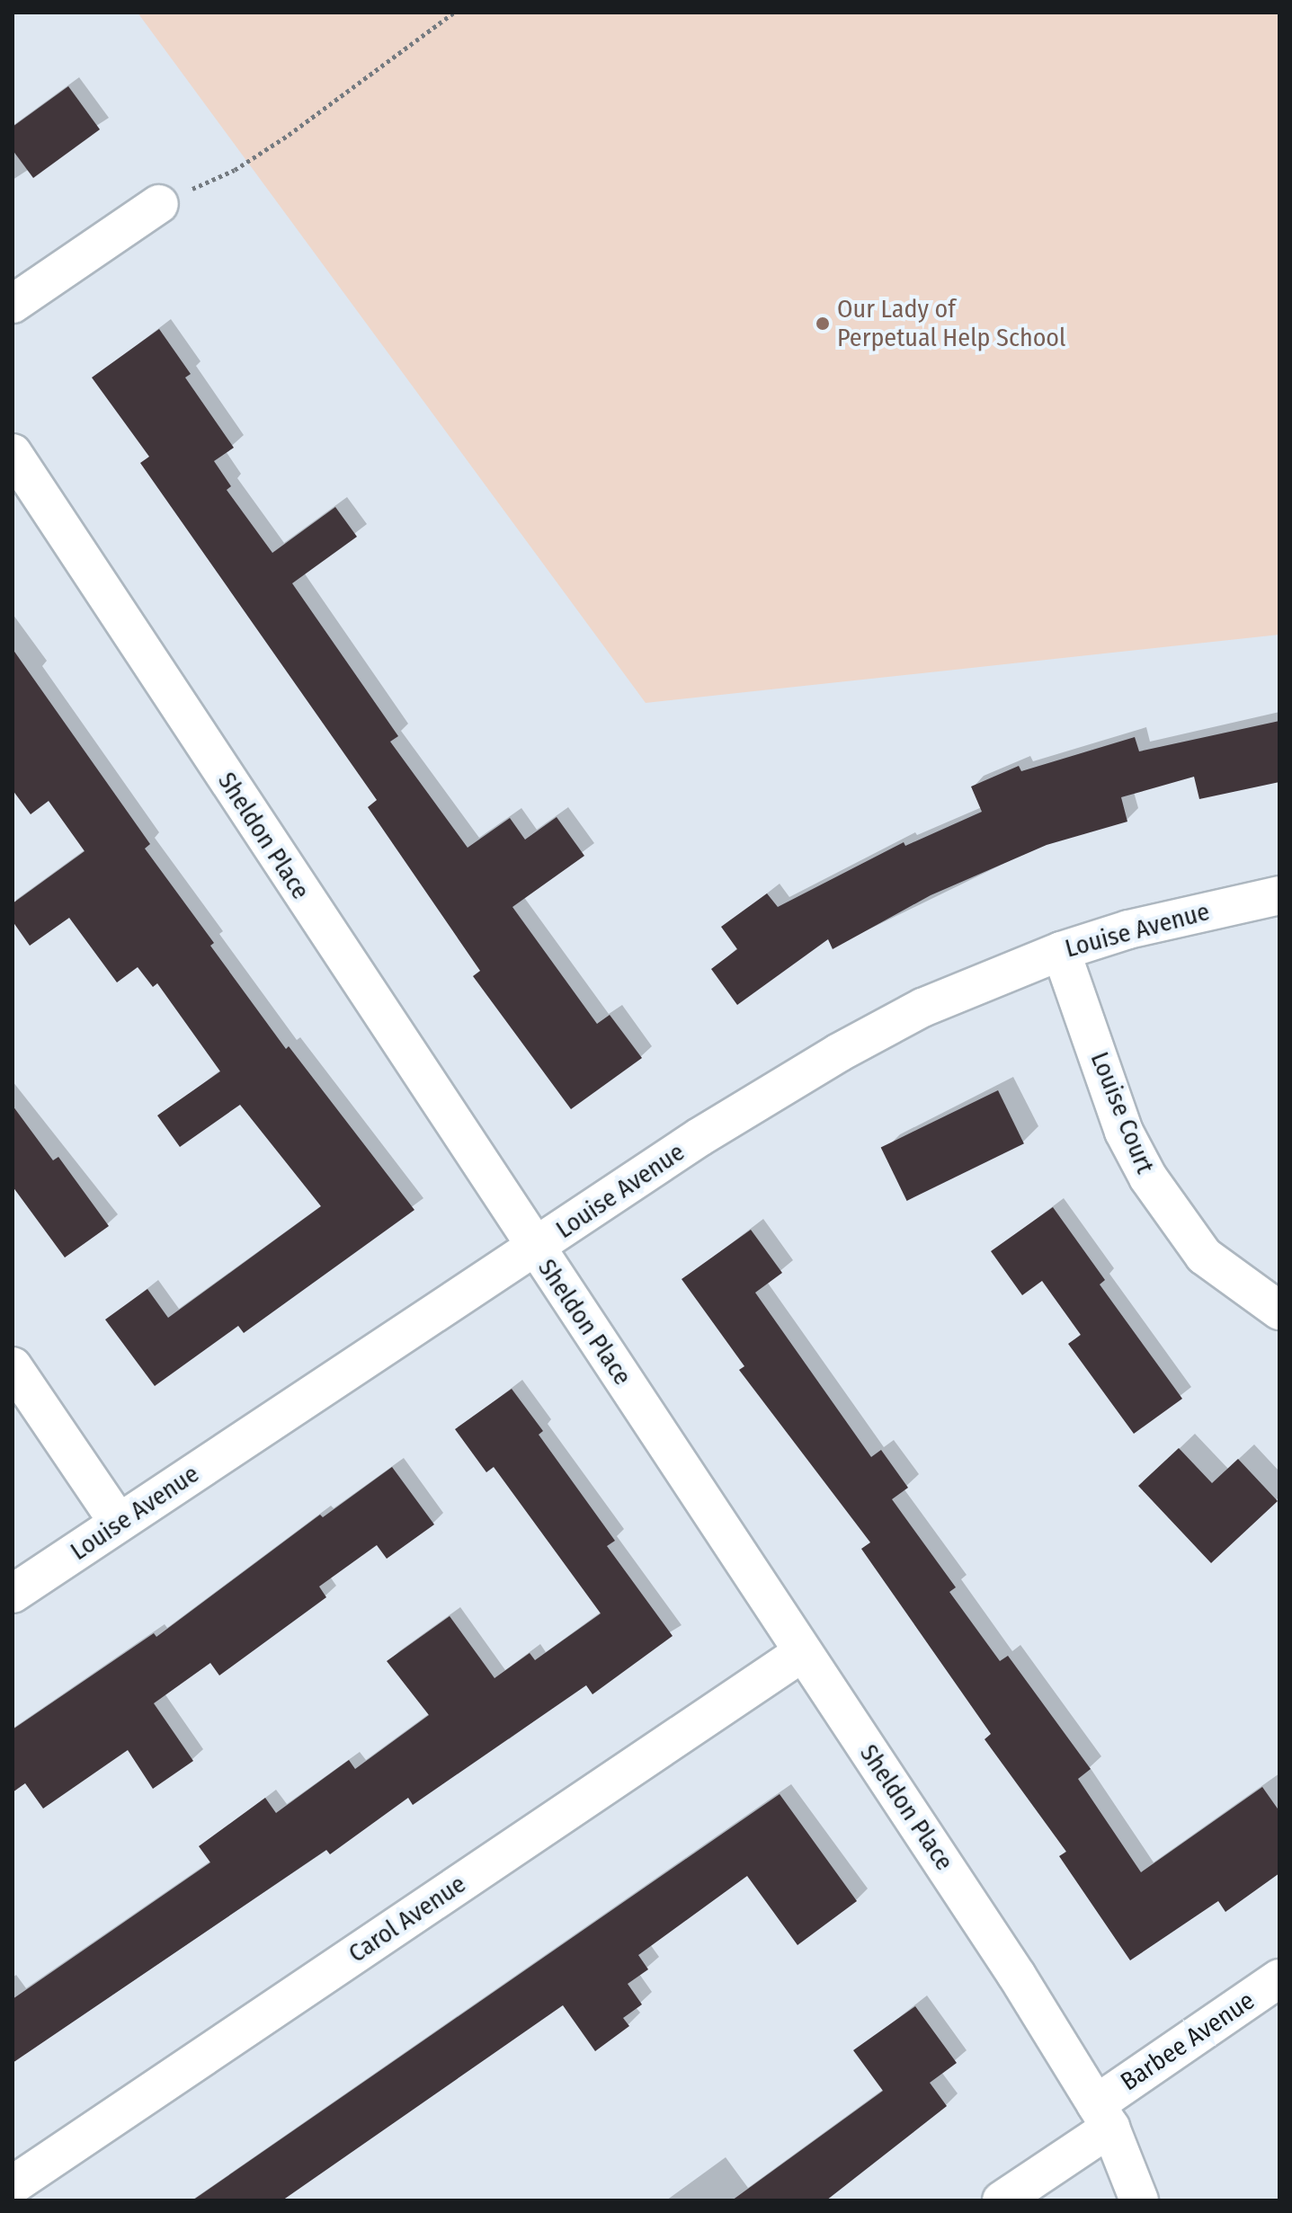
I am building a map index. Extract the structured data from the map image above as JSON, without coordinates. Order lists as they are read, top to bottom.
{
  "streets": {
    "street": [
      "Sheldon Place",
      "Louise Avenue",
      "Louise Court",
      "Carol Avenue",
      "Barbee Avenue"
    ]
  },
  "crossings": [
    ["Sheldon Place", "Louise Avenue"],
    ["Sheldon Place", "Carol Avenue"],
    ["Sheldon Place", "Barbee Avenue"],
    ["Louise Avenue", "Louise Court"]
  ],
  "places": ["Our Lady of Perpetual Help School"]
}
